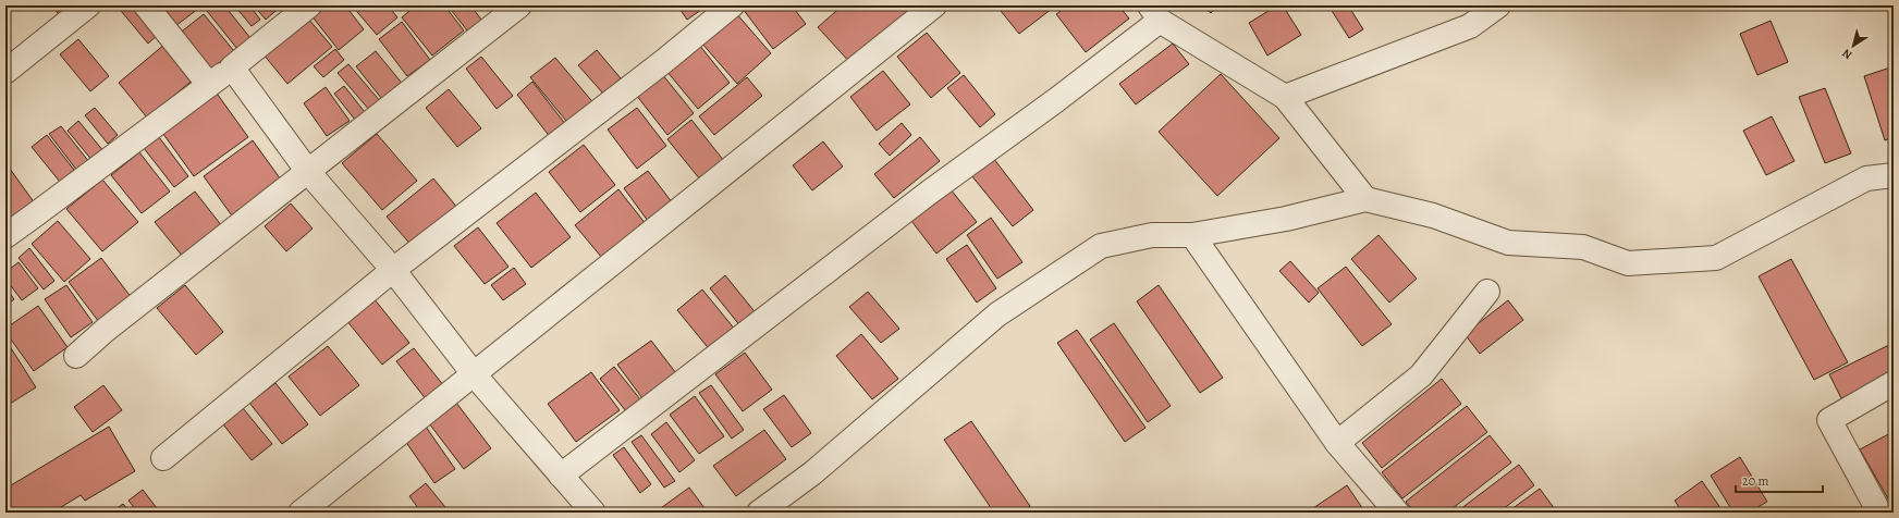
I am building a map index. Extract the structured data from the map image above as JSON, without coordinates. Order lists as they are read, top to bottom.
{
  "scale_bar": "20 m",
  "north": "bottom left"
}
